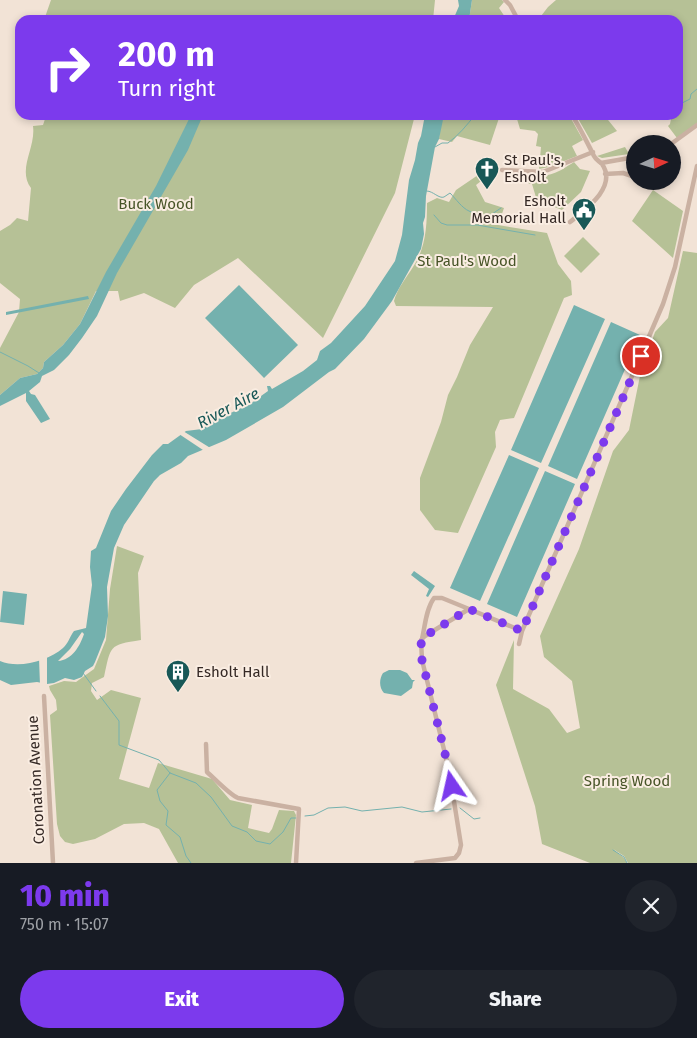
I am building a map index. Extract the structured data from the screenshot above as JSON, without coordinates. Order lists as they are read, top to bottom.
{
  "streets": {
    "street": ["Coronation Avenue"]
  },
  "water": ["River Aire"],
  "parks": ["Buck Wood", "St Paul's Wood", "Spring Wood"],
  "places": {
    "church": ["St Paul's, Esholt"],
    "public building": ["Esholt Memorial Hall"],
    "building": ["Esholt Hall"]
  },
  "north": "right",
  "page": {
    "turn": ["200 m", "Turn right"],
    "heading": ["10 min", "750 m · 15:07"],
    "buttons": ["Exit", "Share"]
  }
}
